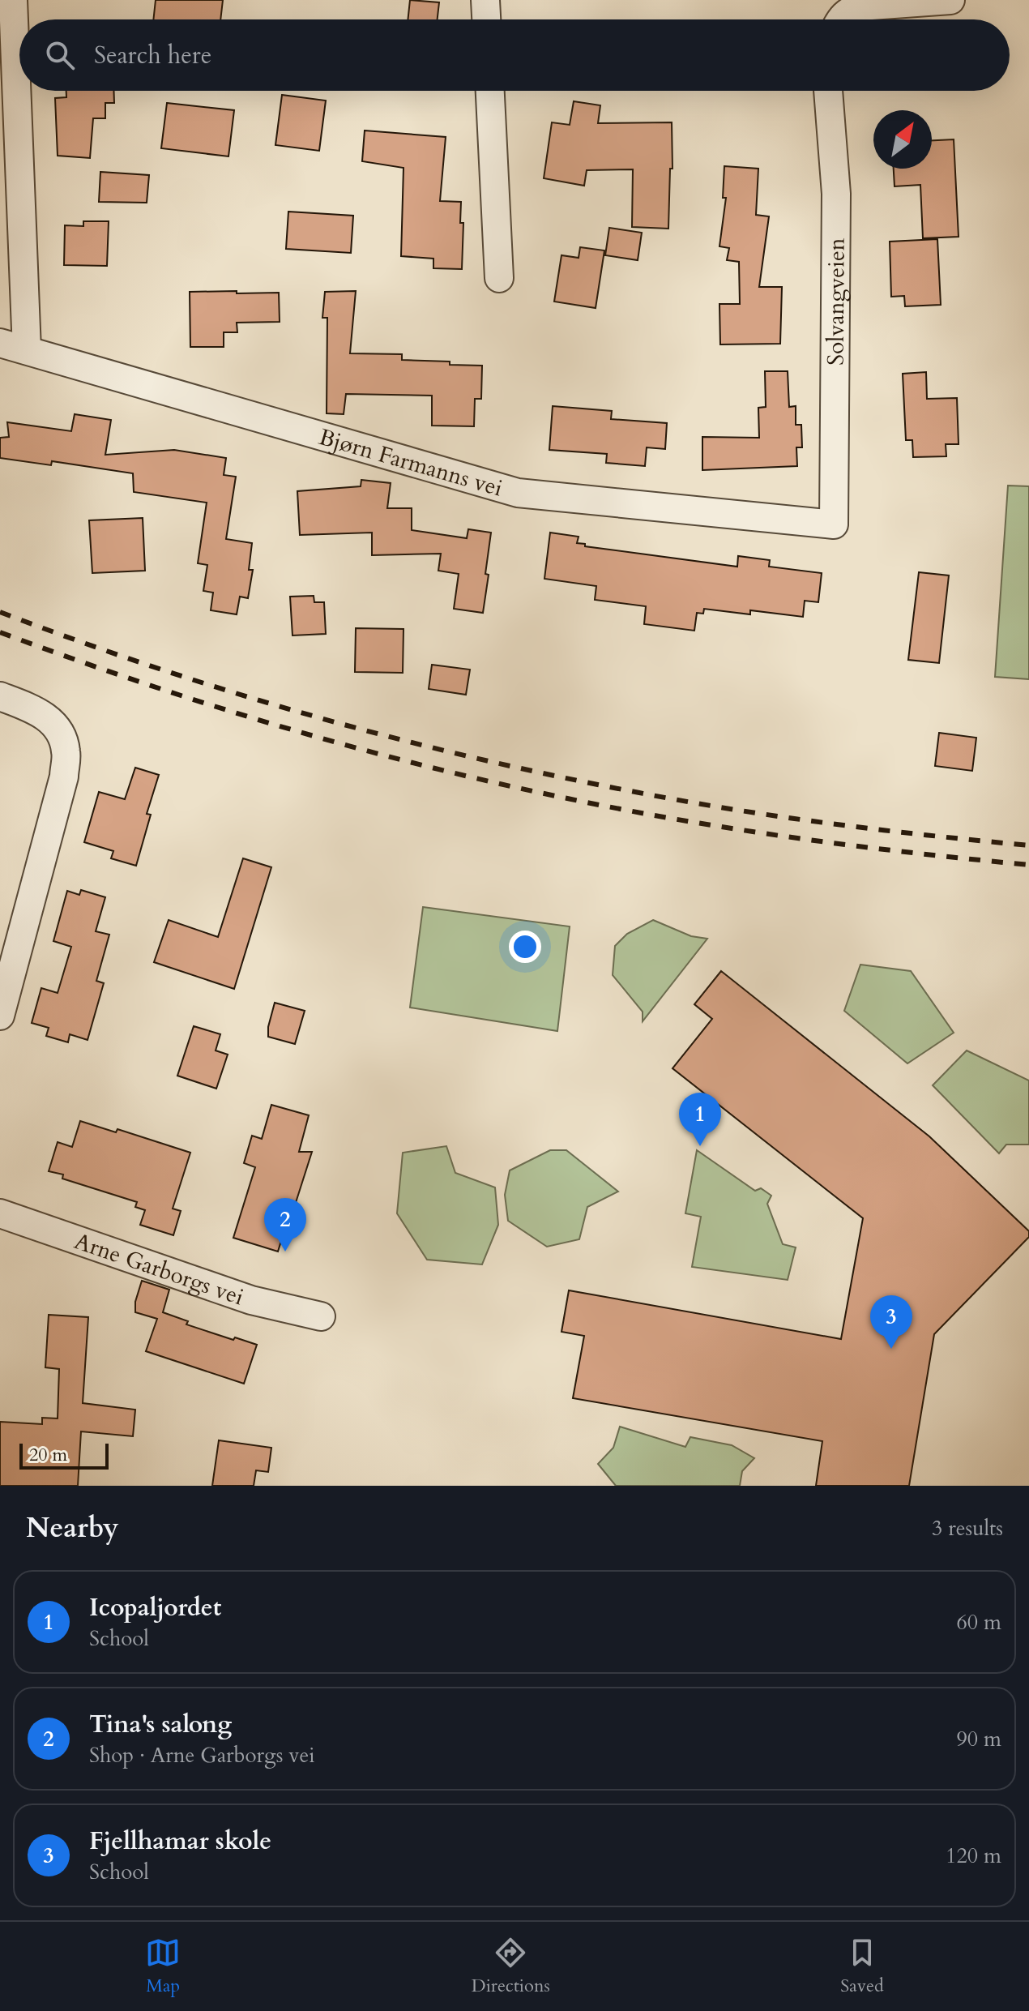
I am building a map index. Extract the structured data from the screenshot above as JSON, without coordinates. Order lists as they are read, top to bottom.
{
  "streets": {
    "street": ["Solvangveien", "Bjørn Farmanns vei", "Arne Garborgs vei"]
  },
  "crossings": [
    ["Solvangveien", "Bjørn Farmanns vei"]
  ],
  "scale_bar": "20 m",
  "north": "top right",
  "page": {
    "search": "Search here",
    "pins": ["1", "2", "3"],
    "scale": "20 m",
    "heading": ["Nearby", "3 results"],
    "list": [
      {
        "mark": "1",
        "name": "Icopaljordet",
        "note": "School",
        "value": "60 m"
      },
      {
        "mark": "2",
        "name": "Tina's salong",
        "note": "Shop · Arne Garborgs vei",
        "value": "90 m"
      },
      {
        "mark": "3",
        "name": "Fjellhamar skole",
        "note": "School",
        "value": "120 m"
      }
    ],
    "nav": ["Map", "Directions", "Saved"]
  }
}
